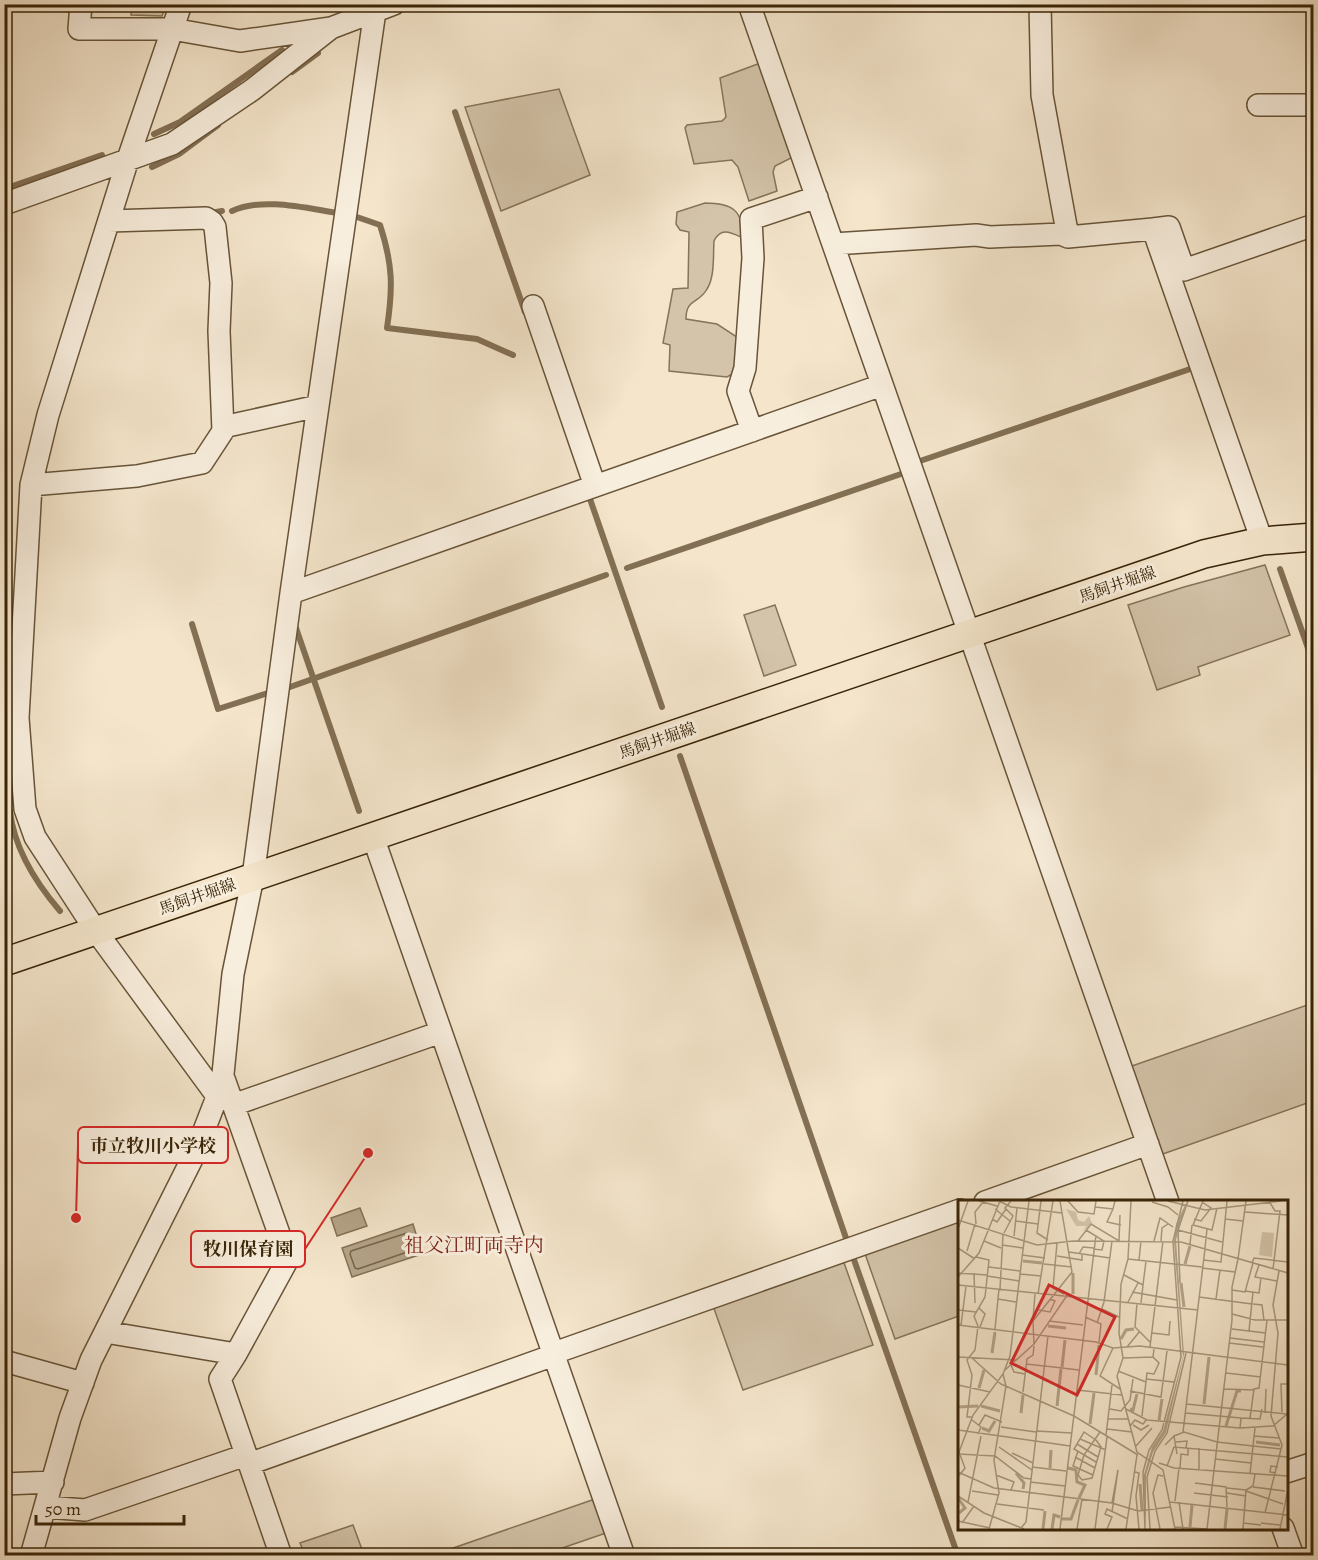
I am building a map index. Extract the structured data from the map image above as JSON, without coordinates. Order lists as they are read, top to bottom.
{
  "streets": {
    "main road": ["馬飼井堀線"]
  },
  "districts": ["祖父江町両寺内"],
  "places": ["牧川保育園", "市立牧川小学校"],
  "scale_bar": "50 m"
}
